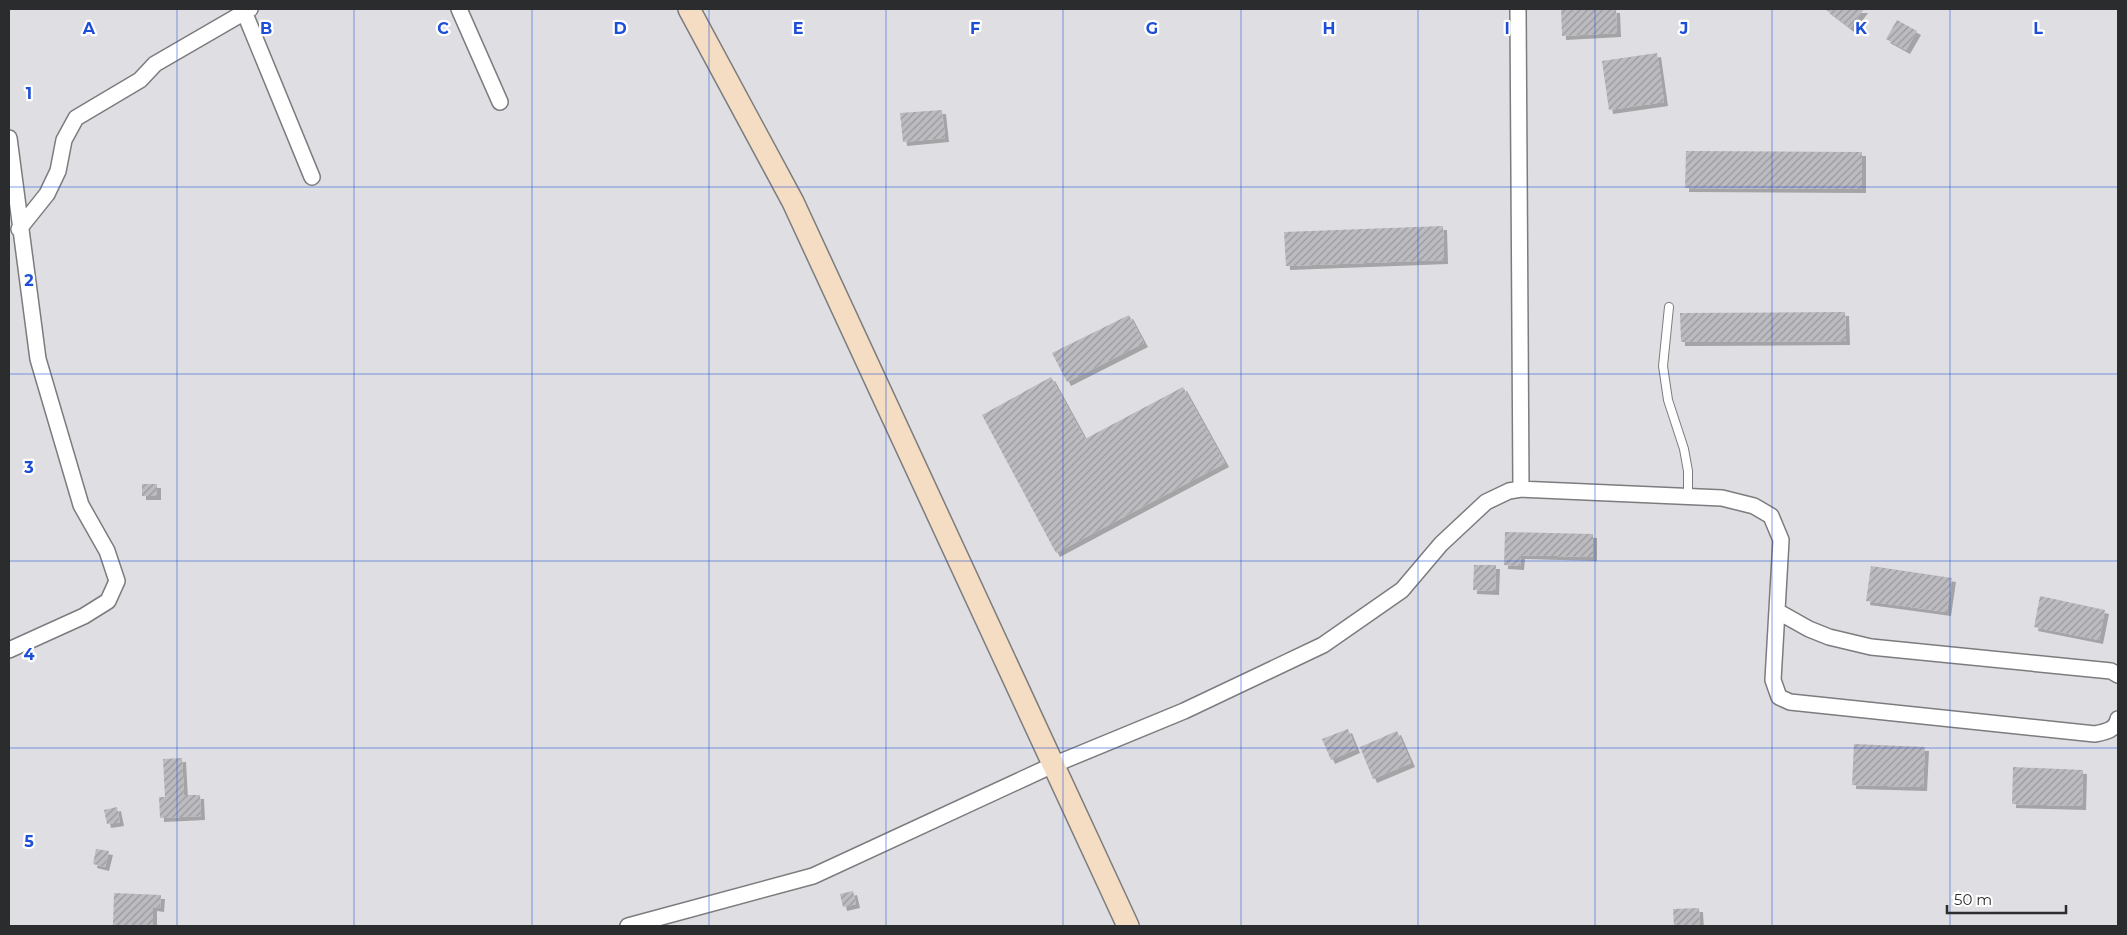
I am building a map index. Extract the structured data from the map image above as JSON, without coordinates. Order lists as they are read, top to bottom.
{
  "scale_bar": "50 m",
  "grid": {
    "columns": [
      "A",
      "B",
      "C",
      "D",
      "E",
      "F",
      "G",
      "H",
      "I",
      "J",
      "K",
      "L"
    ],
    "rows": [
      "1",
      "2",
      "3",
      "4",
      "5"
    ]
  }
}
